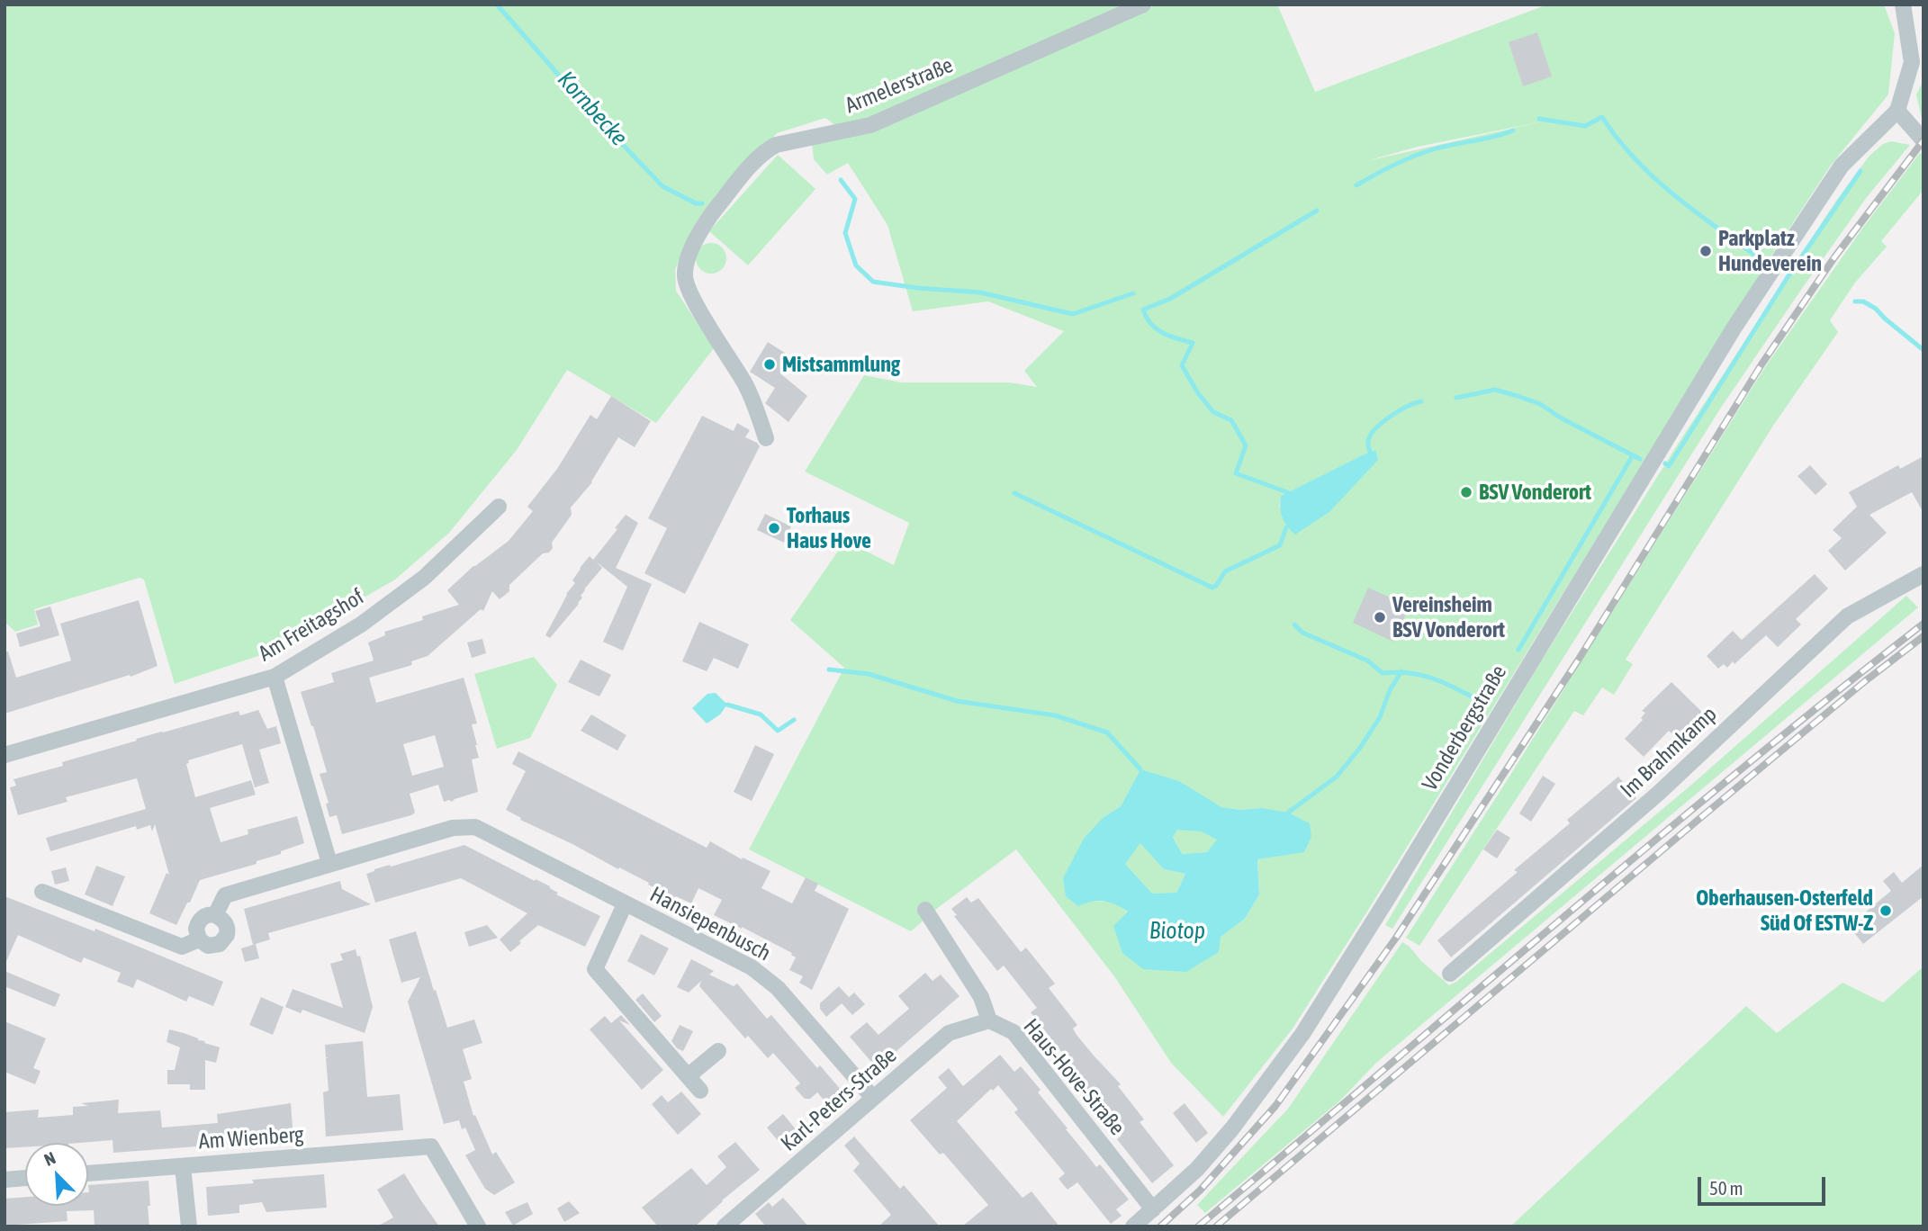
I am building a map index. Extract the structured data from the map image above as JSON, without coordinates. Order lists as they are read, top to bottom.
{
  "streets": {
    "street": [
      "Armelerstraße",
      "Am Freitagshof",
      "Vonderbergstraße",
      "Im Brahmkamp",
      "Hansiepenbusch",
      "Haus-Hove-Straße",
      "Karl-Peters-Straße",
      "Am Wienberg"
    ]
  },
  "crossings": [
    ["Vonderbergstraße", "Haus-Hove-Straße"],
    ["Hansiepenbusch", "Karl-Peters-Straße"],
    ["Haus-Hove-Straße", "Karl-Peters-Straße"]
  ],
  "water": ["Kornbecke", "Biotop"],
  "places": [
    "Parkplatz Hundeverein",
    "Mistsammlung",
    "BSV Vonderort",
    "Torhaus Haus Hove",
    "Vereinsheim BSV Vonderort",
    "Oberhausen-Osterfeld Süd Of ESTW-Z"
  ],
  "scale_bar": "50 m",
  "north": "top left"
}
